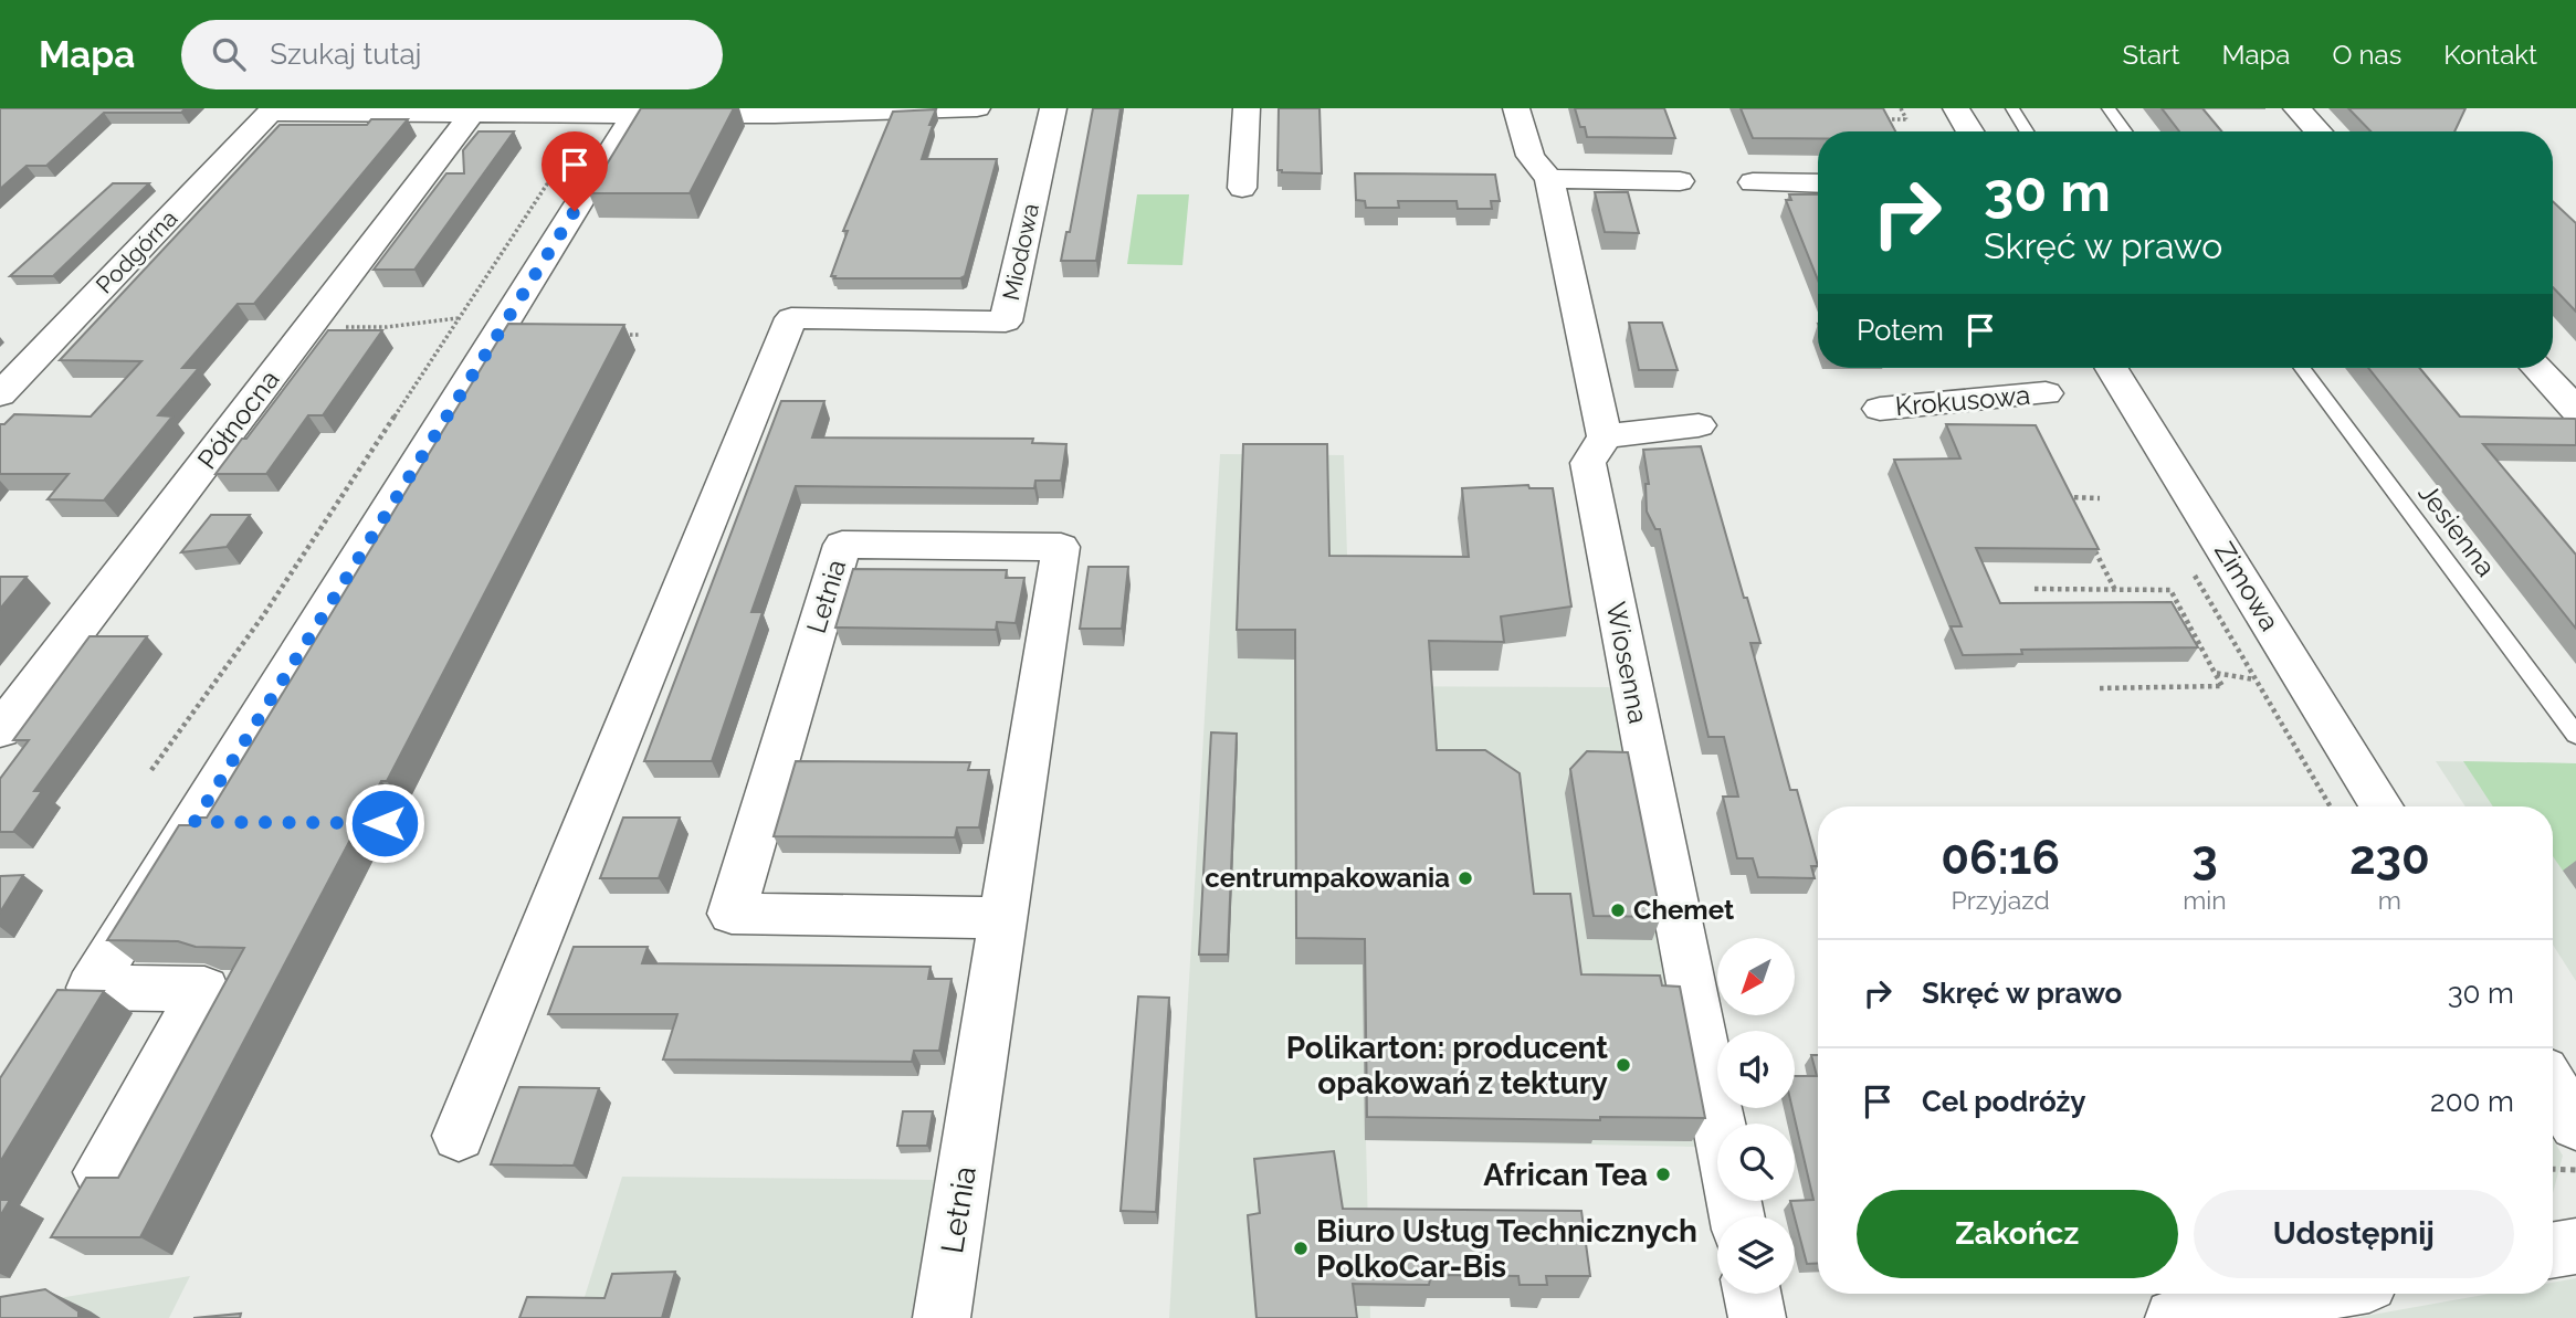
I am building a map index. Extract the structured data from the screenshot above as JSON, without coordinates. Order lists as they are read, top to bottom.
{
  "streets": {
    "street": [
      "Podgórna",
      "Miodowa",
      "Krokusowa",
      "Północna",
      "Zimowa",
      "Letnia",
      "Wiosenna"
    ],
    "lane": ["Jesienna"]
  },
  "places": [
    "centrumpakowania",
    "Chemet",
    "Polikarton: producent opakowań z tektury",
    "African Tea",
    "Biuro Usług Technicznych PolkoCar-Bis"
  ],
  "north": "bottom left",
  "page": {
    "header": "Mapa",
    "search": "Szukaj tutaj",
    "nav": [
      "Start",
      "Mapa",
      "O nas",
      "Kontakt"
    ],
    "turn": ["30 m", "Skręć w prawo"],
    "then": "Potem",
    "eta": [
      "06:16",
      "Przyjazd",
      "3",
      "min",
      "230",
      "m"
    ],
    "list": [
      {
        "name": "Skręć w prawo",
        "value": "30 m"
      },
      {
        "name": "Cel podróży",
        "value": "200 m"
      }
    ],
    "buttons": ["Zakończ", "Udostępnij"]
  }
}
